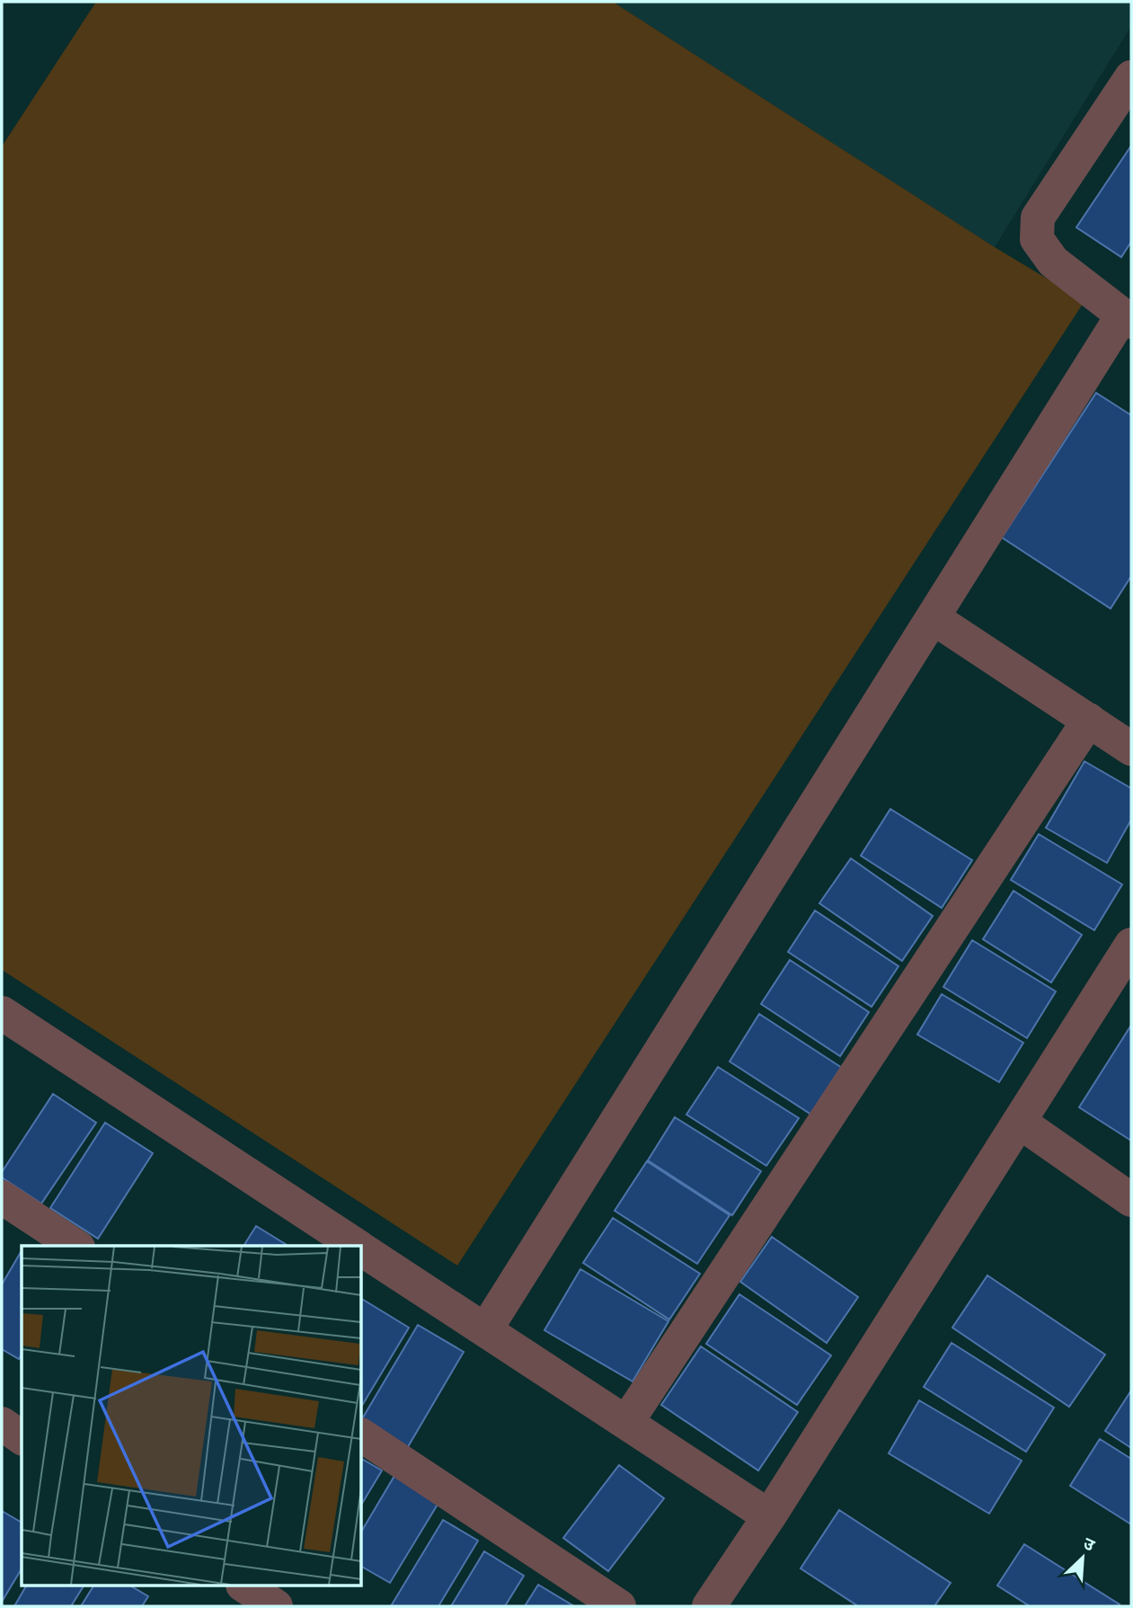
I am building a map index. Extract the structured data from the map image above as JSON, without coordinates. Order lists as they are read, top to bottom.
{
  "north": "top right"
}
